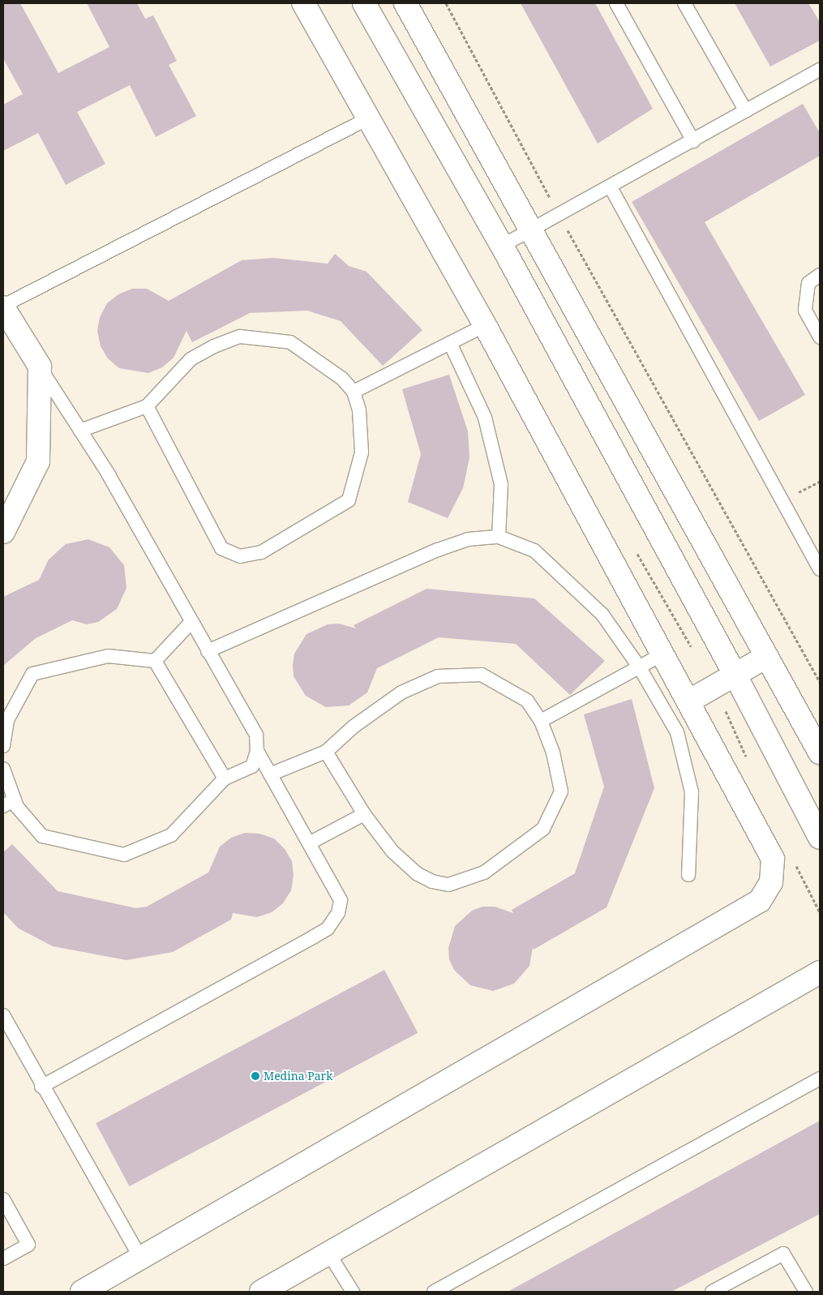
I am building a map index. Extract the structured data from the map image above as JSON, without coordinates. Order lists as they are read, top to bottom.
{
  "places": ["Medina Park"]
}
